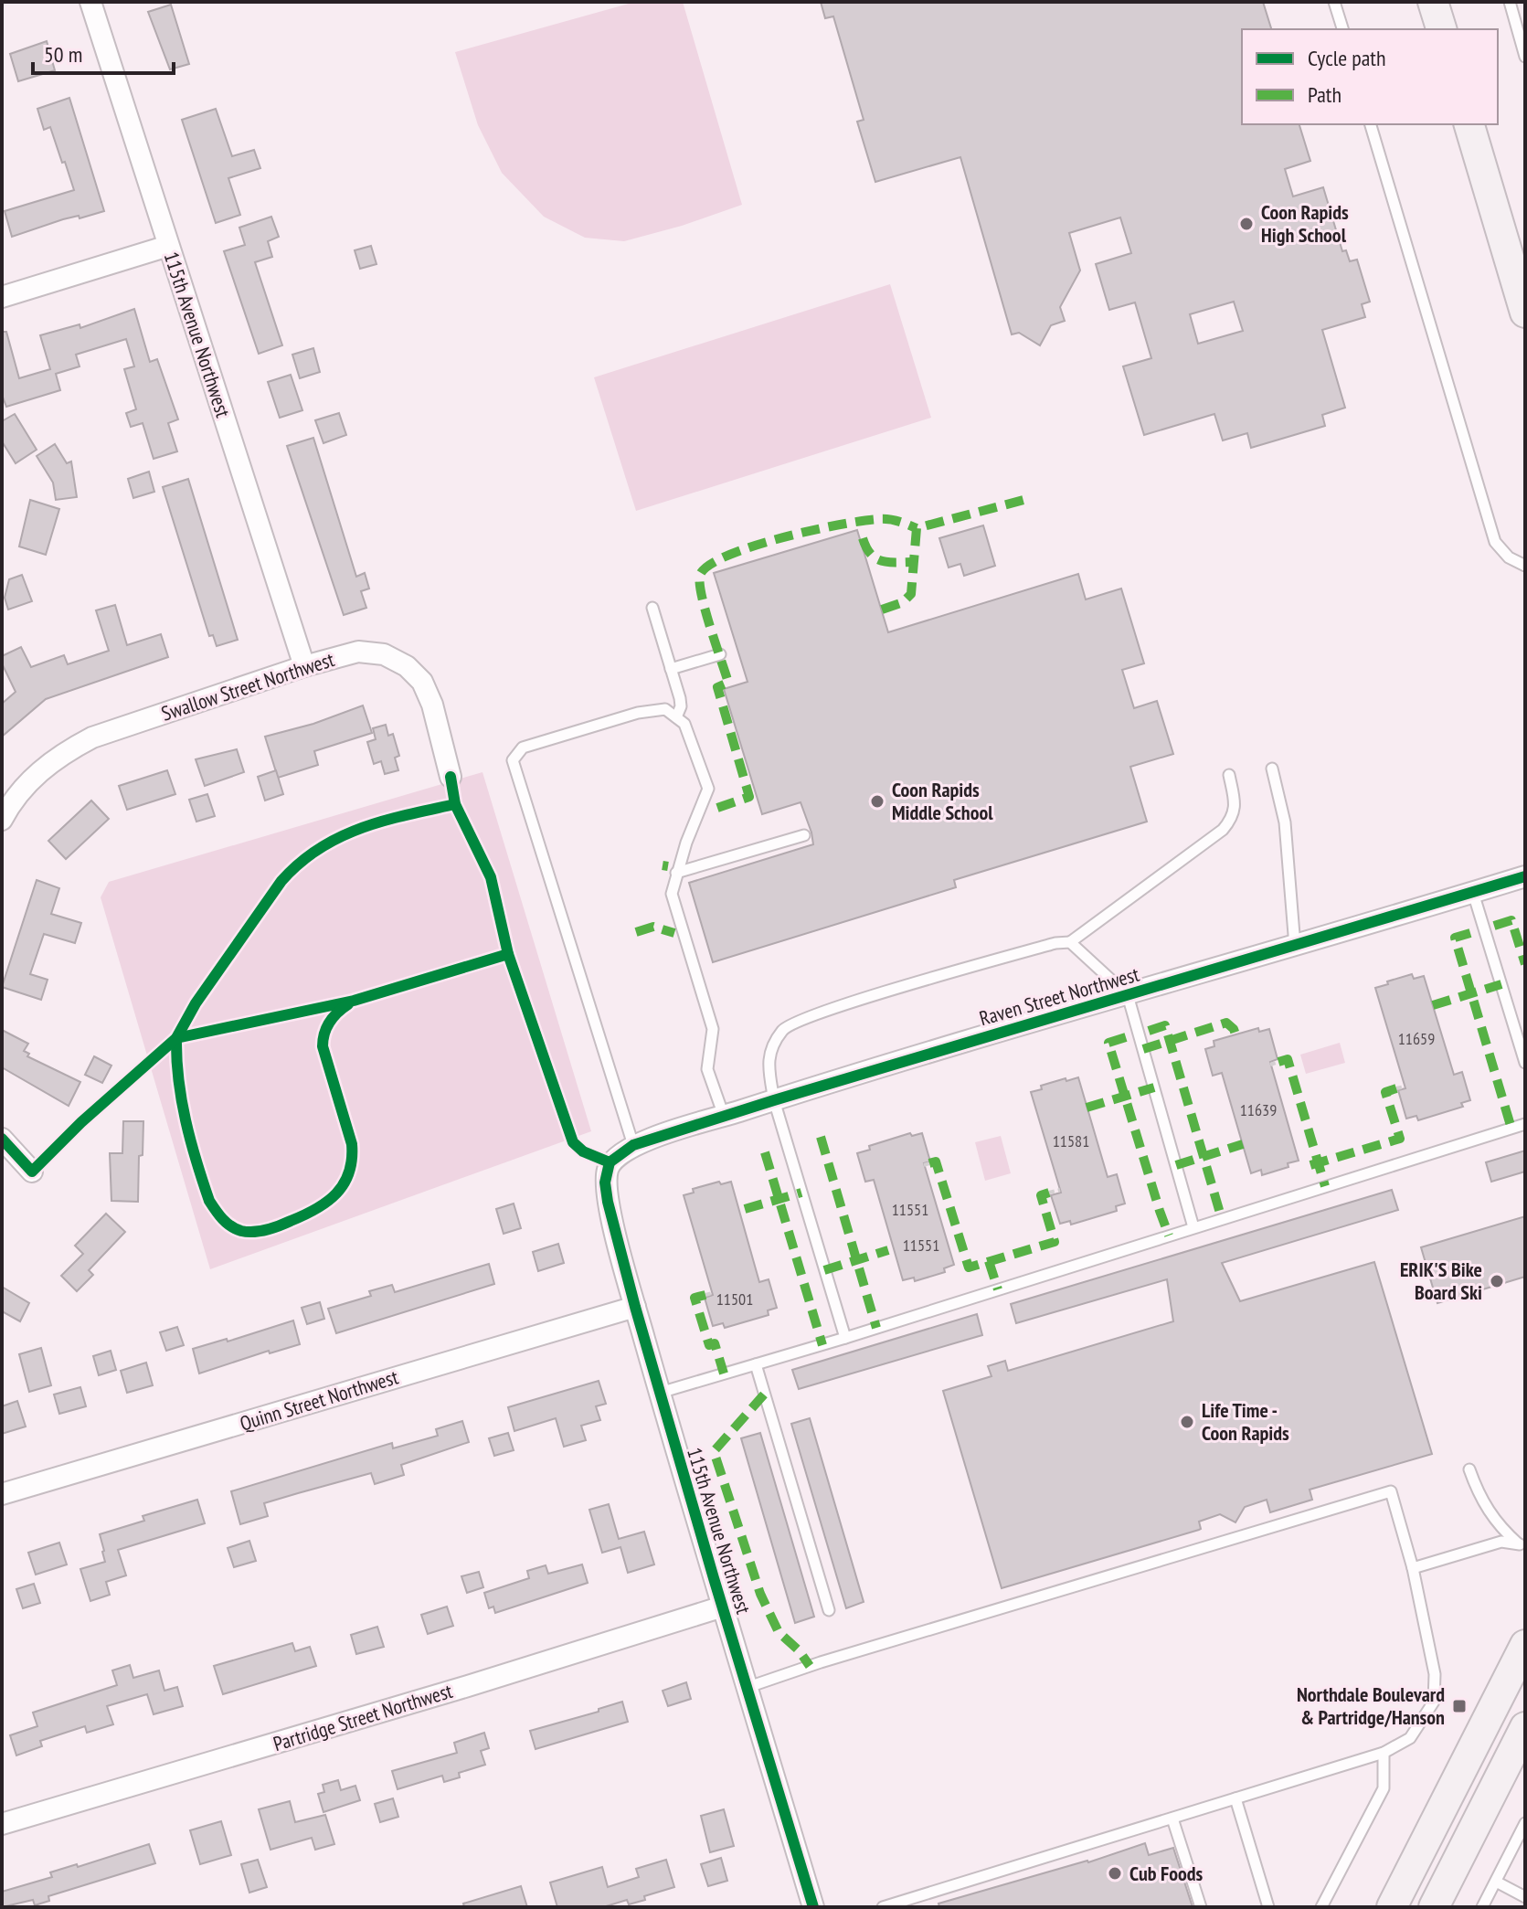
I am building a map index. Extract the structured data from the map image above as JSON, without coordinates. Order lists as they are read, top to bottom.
{
  "streets": {
    "street": [
      "115th Avenue Northwest",
      "Swallow Street Northwest",
      "Raven Street Northwest",
      "Quinn Street Northwest",
      "Partridge Street Northwest"
    ]
  },
  "crossings": [
    ["115th Avenue Northwest", "Swallow Street Northwest"],
    ["115th Avenue Northwest", "Raven Street Northwest"],
    ["115th Avenue Northwest", "Quinn Street Northwest"],
    ["115th Avenue Northwest", "Partridge Street Northwest"]
  ],
  "places": {
    "other": [
      "Coon Rapids High School",
      "Coon Rapids Middle School",
      "ERIK'S Bike Board Ski",
      "Life Time - Coon Rapids",
      "Cub Foods"
    ],
    "transit": ["Northdale Boulevard & Partridge/Hanson"]
  },
  "house_numbers": [
    "11659",
    "11639",
    "11581",
    "11551",
    "11551",
    "11501"
  ],
  "legend": ["Cycle path", "Path"],
  "scale_bar": "50 m"
}
